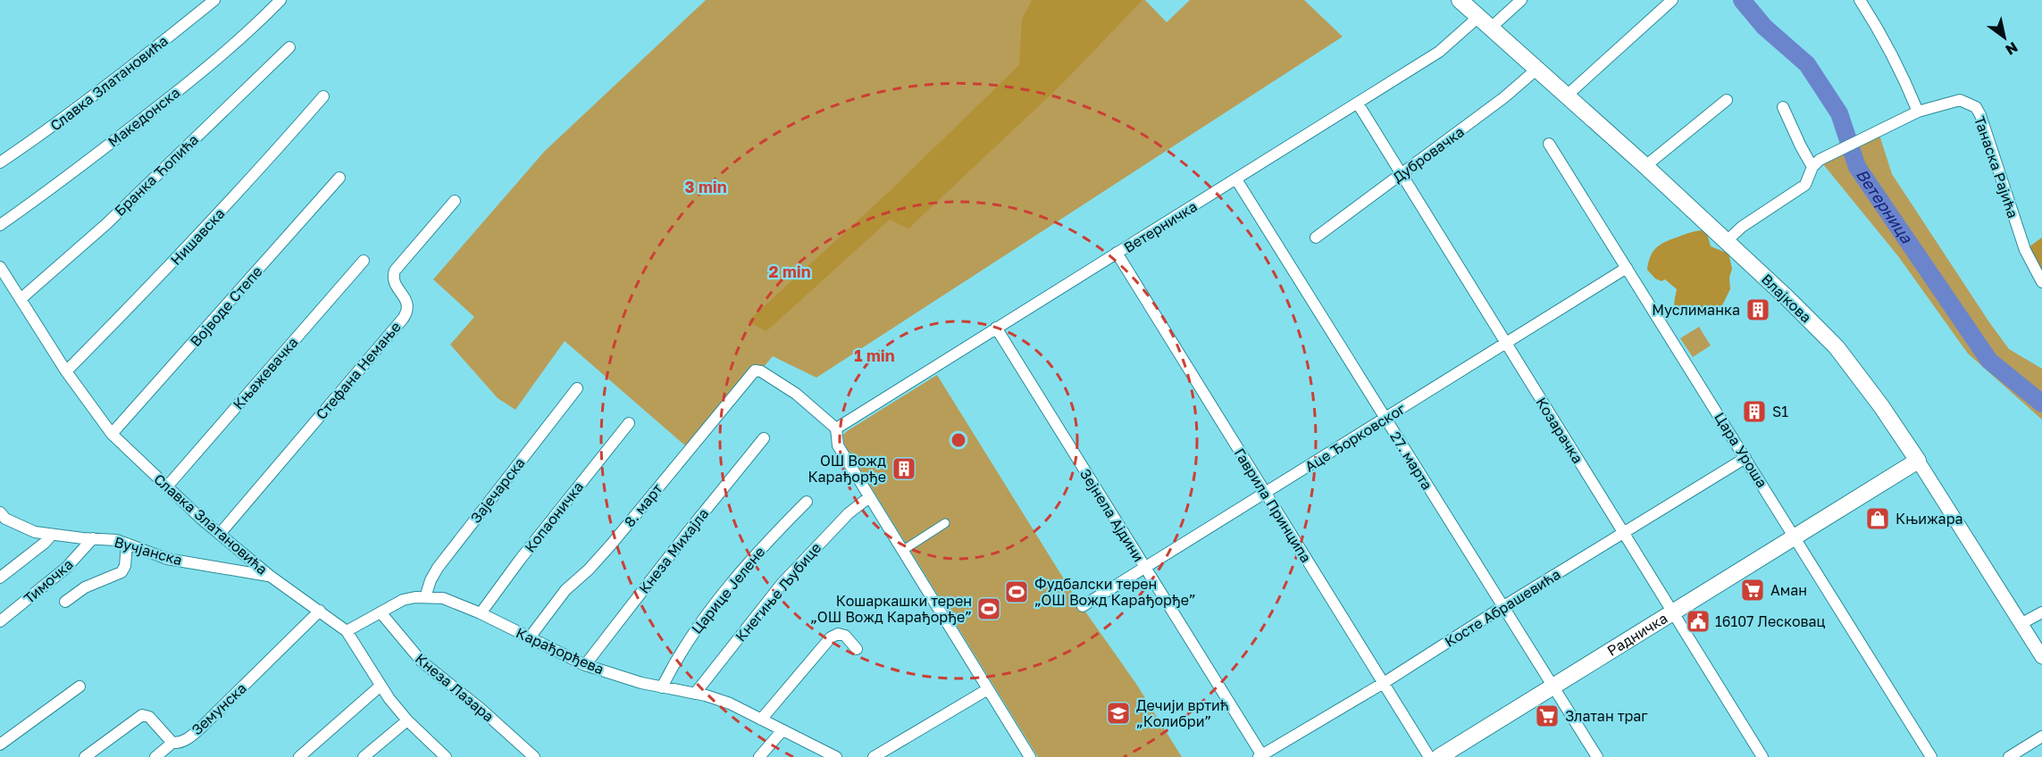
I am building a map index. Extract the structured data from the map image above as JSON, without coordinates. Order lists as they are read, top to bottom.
{
  "streets": {
    "main road": ["Влајкова", "Радничка"],
    "street": [
      "Славка Златановића",
      "Македонска",
      "Дубровачка",
      "Танаска Рајића",
      "Бранка Ћопића",
      "Ветерничка",
      "Нишавска",
      "Војводе Степе",
      "Стефана Немање",
      "Књажевачка",
      "Козарачка",
      "Аце Ђорковског",
      "Цара Уроша",
      "27. марта",
      "Зајечарска",
      "8. март",
      "Гаврила Принципа",
      "Зејнела Ајдини",
      "Копаоничка",
      "Вучјанска",
      "Кнеза Михајла",
      "Тимочка",
      "Царице Јелене",
      "Кнегиње Љубице",
      "Косте Абрашевића",
      "Карађорђева",
      "Кнеза Лазара",
      "Земунска"
    ]
  },
  "crossings": [
    ["Славка Златановића", "Бранка Ћопића"],
    ["Славка Златановића", "Нишавска"],
    ["Славка Златановића", "Војводе Степе"],
    ["Славка Златановића", "Стефана Немање"],
    ["Славка Златановића", "Књажевачка"],
    ["Славка Златановића", "Вучјанска"],
    ["Славка Златановића", "Карађорђева"],
    ["Славка Златановића", "Земунска"],
    ["Дубровачка", "Влајкова"],
    ["Дубровачка", "Козарачка"],
    ["Ветерничка", "Влајкова"],
    ["Ветерничка", "Козарачка"],
    ["Ветерничка", "27. марта"],
    ["Ветерничка", "8. март"],
    ["Ветерничка", "Гаврила Принципа"],
    ["Ветерничка", "Зејнела Ајдини"],
    ["Влајкова", "Радничка"],
    ["Козарачка", "Аце Ђорковског"],
    ["Козарачка", "Косте Абрашевића"],
    ["Козарачка", "Радничка"],
    ["Аце Ђорковског", "Цара Уроша"],
    ["Аце Ђорковског", "27. марта"],
    ["Аце Ђорковског", "Гаврила Принципа"],
    ["Аце Ђорковског", "Зејнела Ајдини"],
    ["Цара Уроша", "Косте Абрашевића"],
    ["Цара Уроша", "Радничка"],
    ["27. марта", "Косте Абрашевића"],
    ["27. марта", "Радничка"],
    ["Зајечарска", "Карађорђева"],
    ["8. март", "Карађорђева"],
    ["Гаврила Принципа", "Косте Абрашевића"],
    ["Зејнела Ајдини", "Косте Абрашевића"],
    ["Копаоничка", "Карађорђева"],
    ["Вучјанска", "Тимочка"],
    ["Кнеза Михајла", "Карађорђева"],
    ["Царице Јелене", "Карађорђева"],
    ["Кнегиње Љубице", "Карађорђева"],
    ["Карађорђева", "Кнеза Лазара"]
  ],
  "water": ["Ветерница"],
  "places": {
    "building": ["Муслиманка", "S1", "ОШ Вожд Карађорђе"],
    "shop": ["Књижара"],
    "supermarket": ["Аман", "Златан траг"],
    "sports": ["Фудбалски терен „ОШ Вожд Карађорђе”", "Кошаркашки терен „ОШ Вожд Карађорђе”"],
    "public building": ["16107 Лесковац"],
    "school or university": ["Дечији вртић „Колибри”"]
  },
  "north": "bottom right",
  "rings": ["3 min", "2 min", "1 min"]
}
